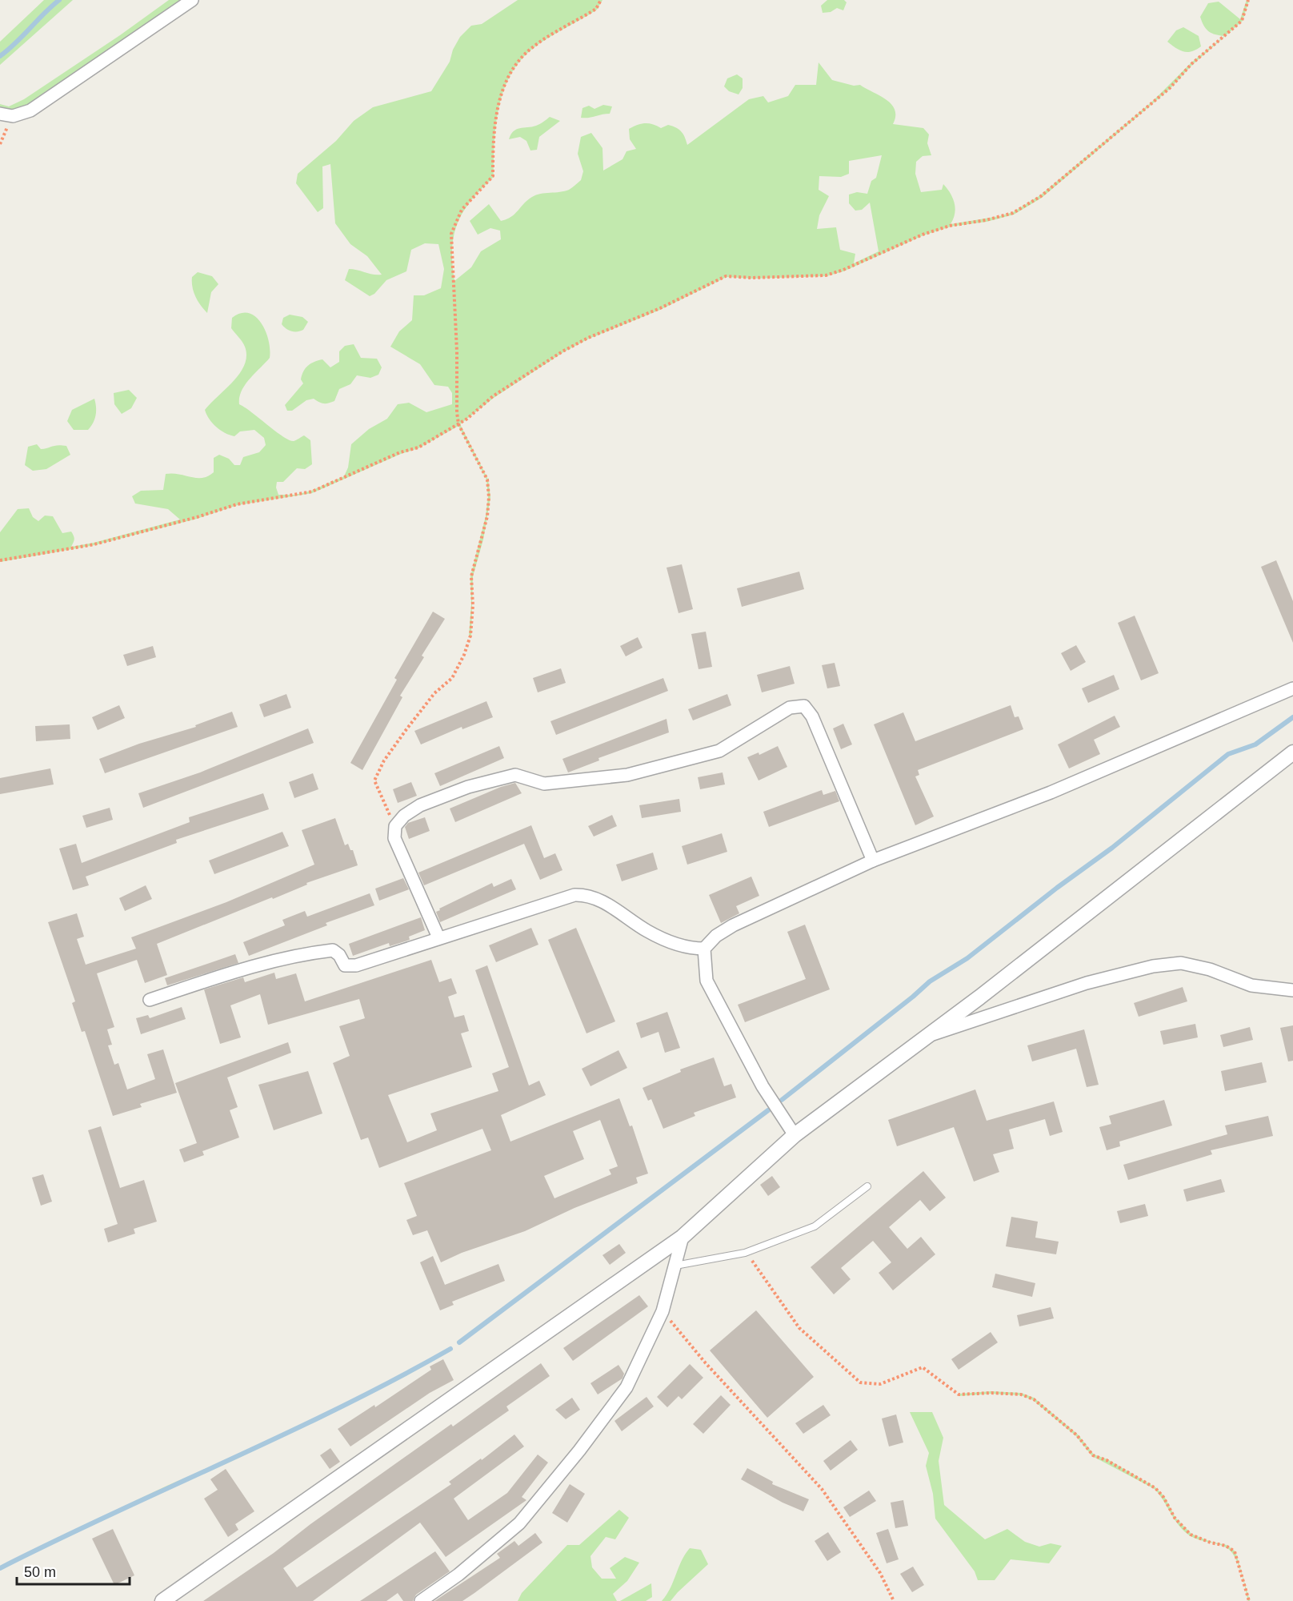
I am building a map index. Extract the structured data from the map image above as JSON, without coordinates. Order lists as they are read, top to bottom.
{
  "scale_bar": "50 m"
}
